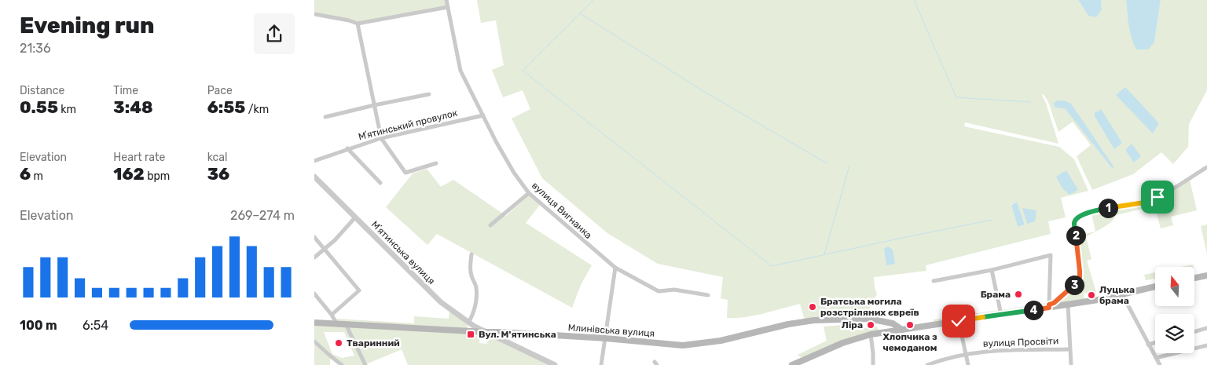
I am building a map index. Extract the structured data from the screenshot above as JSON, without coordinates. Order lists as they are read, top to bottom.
{
  "streets": {
    "main road": ["Млинівська вулиця"],
    "street": [
      "Мʼятинський провулок",
      "вулиця Вигнанка",
      "Мʼятинська вулиця",
      "вулиця Просвіти"
    ]
  },
  "crossings": [
    ["Мʼятинський провулок", "вулиця Вигнанка"],
    ["Мʼятинська вулиця", "Млинівська вулиця"]
  ],
  "places": {
    "other": [
      "Брама",
      "Луцька брама",
      "Братська могила розстріляних євреїв",
      "Ліра",
      "Хлопчика з чемоданом",
      "Тваринний"
    ],
    "transit": ["Вул. М'ятинська"]
  },
  "north": "top",
  "page": {
    "heading": ["Evening run", "21:36"],
    "stats": [
      ["Distance", "0.55 km"],
      ["Time", "3:48"],
      ["Pace", "6:55 /km"],
      ["Elevation", "6 m"],
      ["Heart rate", "162 bpm"],
      ["kcal", "36"]
    ],
    "pins": [
      "1",
      "2",
      "3",
      "4"
    ],
    "chart": ["Elevation", "269–274 m"],
    "list": [
      {
        "name": "100 m",
        "note": "6:54"
      }
    ]
  }
}
